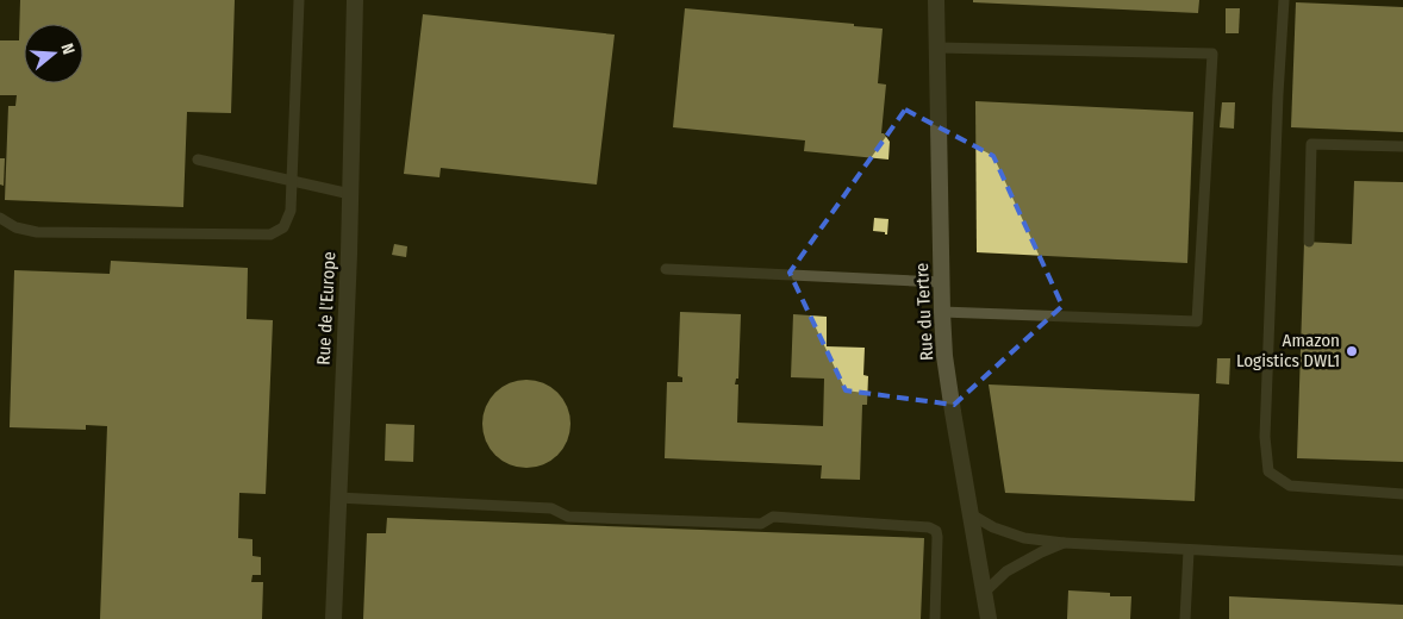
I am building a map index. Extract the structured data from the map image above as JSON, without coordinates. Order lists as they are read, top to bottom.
{
  "streets": {
    "street": ["Rue de l'Europe", "Rue du Tertre"]
  },
  "places": ["Amazon Logistics DWL1"],
  "north": "right"
}
